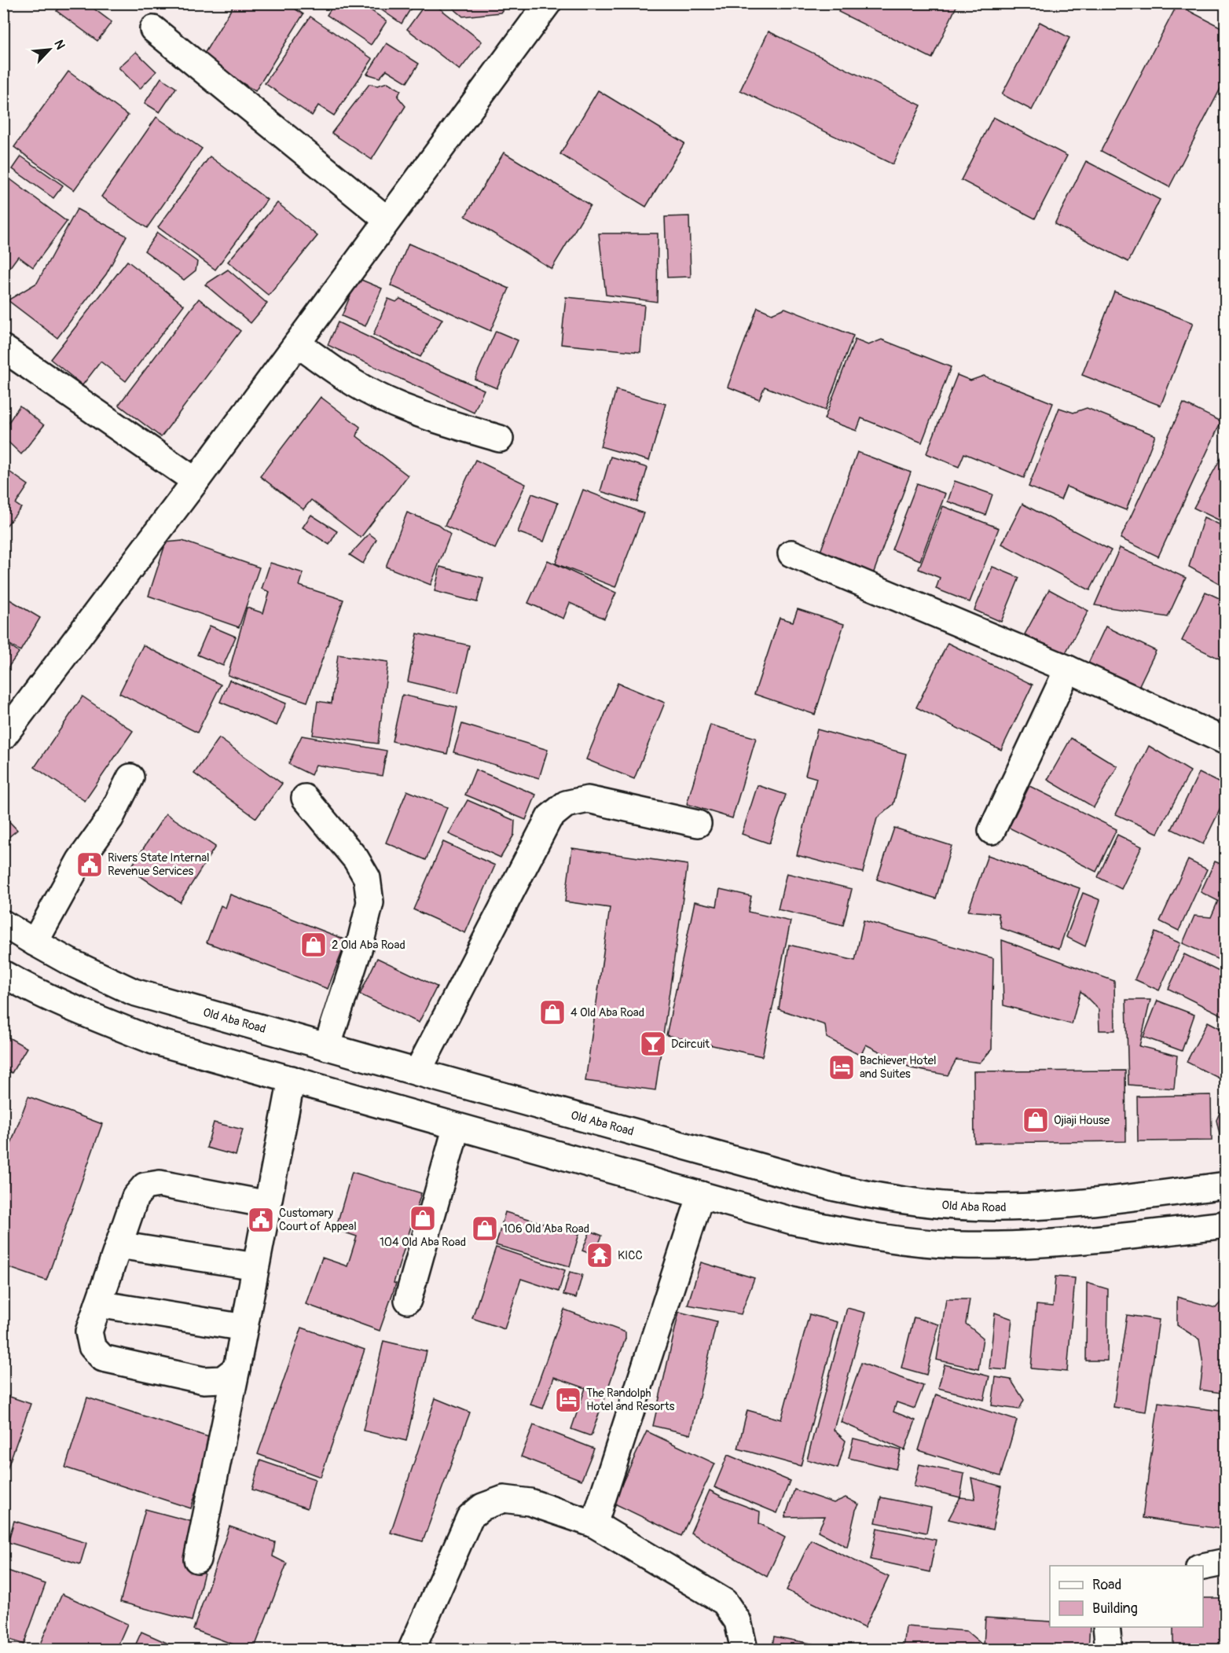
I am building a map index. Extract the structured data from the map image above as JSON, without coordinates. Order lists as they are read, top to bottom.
{
  "streets": {
    "street": ["Old Aba Road"]
  },
  "places": {
    "public building": ["Rivers State Internal Revenue Services", "Customary Court of Appeal"],
    "shop": [
      "2 Old Aba Road",
      "4 Old Aba Road",
      "Ojiaji House",
      "104 Old Aba Road",
      "106 Old Aba Road"
    ],
    "bar": ["Dcircuit"],
    "hotel": ["Bachiever Hotel and Suites", "The Randolph Hotel and Resorts"],
    "temple": ["KICC"]
  },
  "legend": ["Road", "Building"],
  "north": "top right"
}
